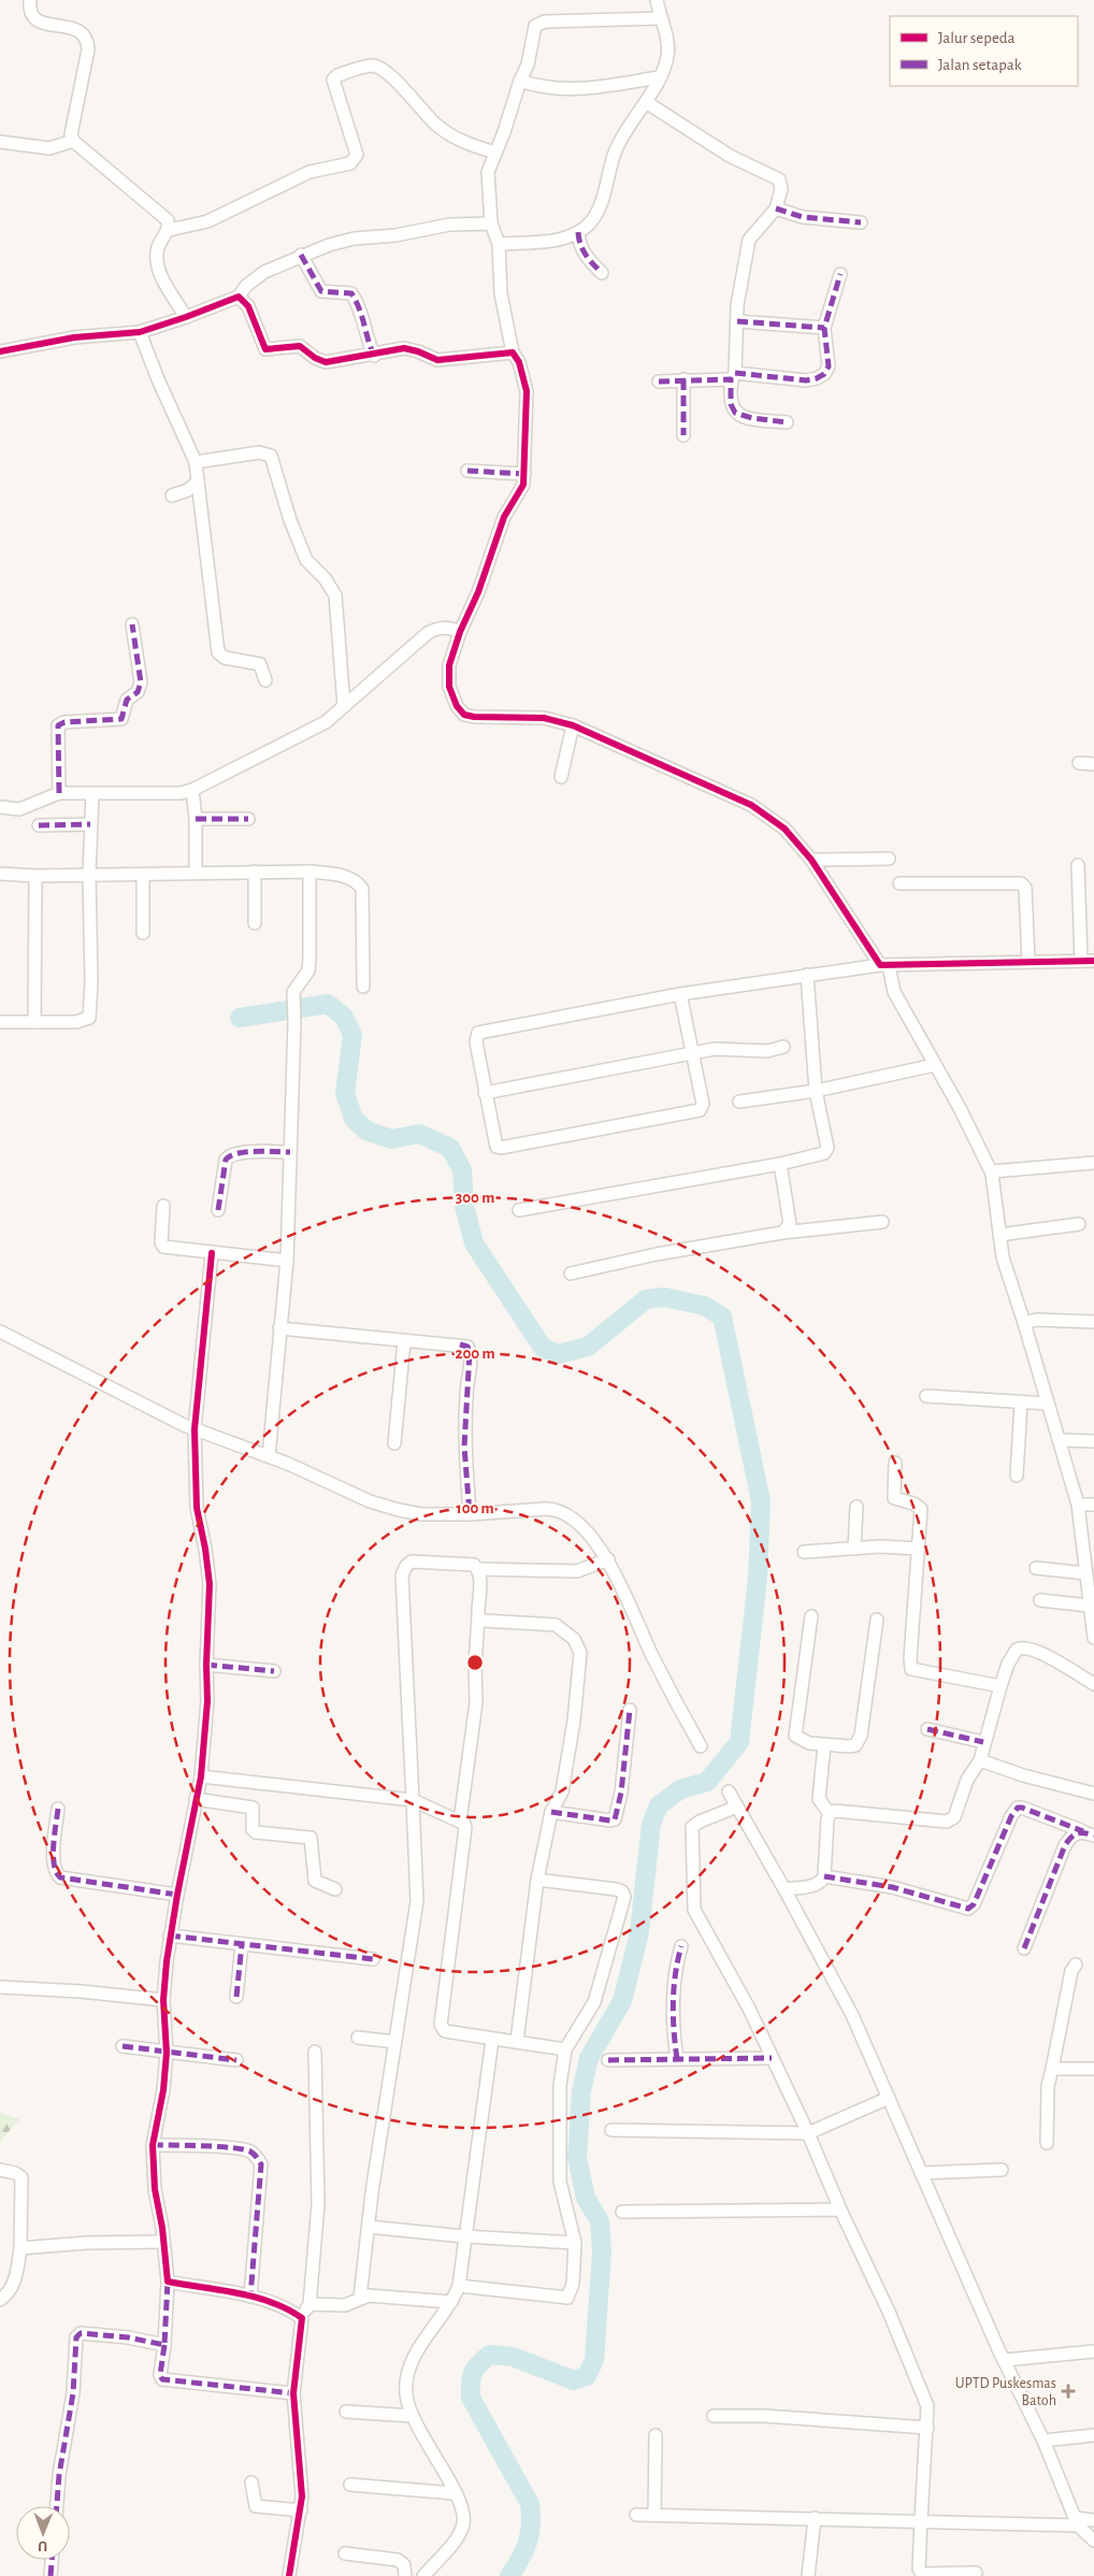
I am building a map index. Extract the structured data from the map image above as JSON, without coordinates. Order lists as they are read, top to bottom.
{
  "places": {
    "health": ["UPTD Puskesmas Batoh"]
  },
  "legend": ["Jalur sepeda", "Jalan setapak"],
  "north": "bottom",
  "rings": ["300 m", "200 m", "100 m"]
}
